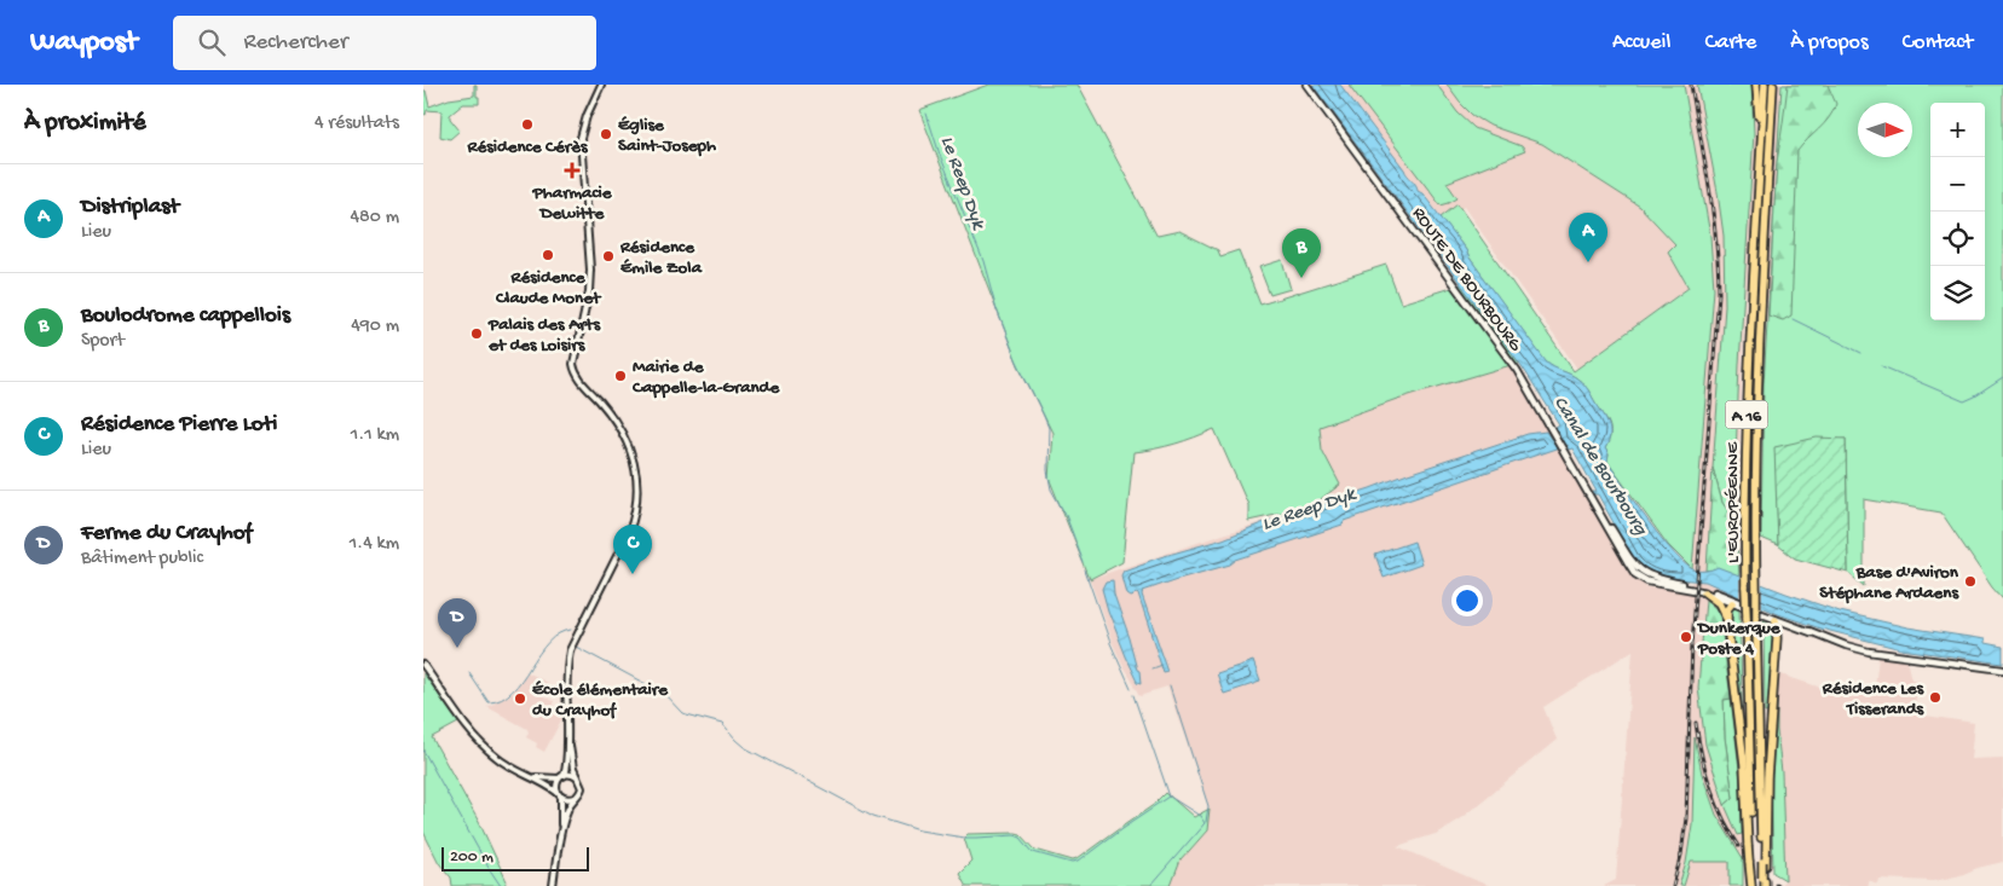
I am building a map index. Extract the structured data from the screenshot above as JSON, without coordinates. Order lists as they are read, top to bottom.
{
  "streets": {
    "highway": ["A 16", "L'EUROPÉENNE"],
    "main road": ["ROUTE DE BOURBOURG"]
  },
  "water": ["Le Reep Dyk", "Canal de Bourbourg"],
  "places": {
    "other": [
      "Résidence Cérès",
      "Église Saint-Joseph",
      "Résidence Claude Monet",
      "Résidence Émile Zola",
      "Palais des Arts et des Loisirs",
      "Mairie de Cappelle-la-Grande",
      "Base d'Aviron Stéphane Ardaens",
      "Dunkerque Poste 4",
      "Résidence Les Tisserands",
      "École élémentaire du Crayhof"
    ],
    "health": ["Pharmacie Dewitte"]
  },
  "scale_bar": "200 m",
  "north": "right",
  "page": {
    "header": "Waypost",
    "search": "Rechercher",
    "nav": [
      "Accueil",
      "Carte",
      "À propos",
      "Contact"
    ],
    "heading": ["À proximité", "4 résultats"],
    "map_buttons": ["+", "−"],
    "list": [
      {
        "mark": "A",
        "name": "Distriplast",
        "note": "Lieu",
        "value": "480 m"
      },
      {
        "mark": "B",
        "name": "Boulodrome cappellois",
        "note": "Sport",
        "value": "490 m"
      },
      {
        "mark": "C",
        "name": "Résidence Pierre Loti",
        "note": "Lieu",
        "value": "1.1 km"
      },
      {
        "mark": "D",
        "name": "Ferme du Crayhof",
        "note": "Bâtiment public",
        "value": "1.4 km"
      }
    ],
    "pins": [
      "A",
      "B",
      "C",
      "D"
    ],
    "scale": "200 m"
  }
}
